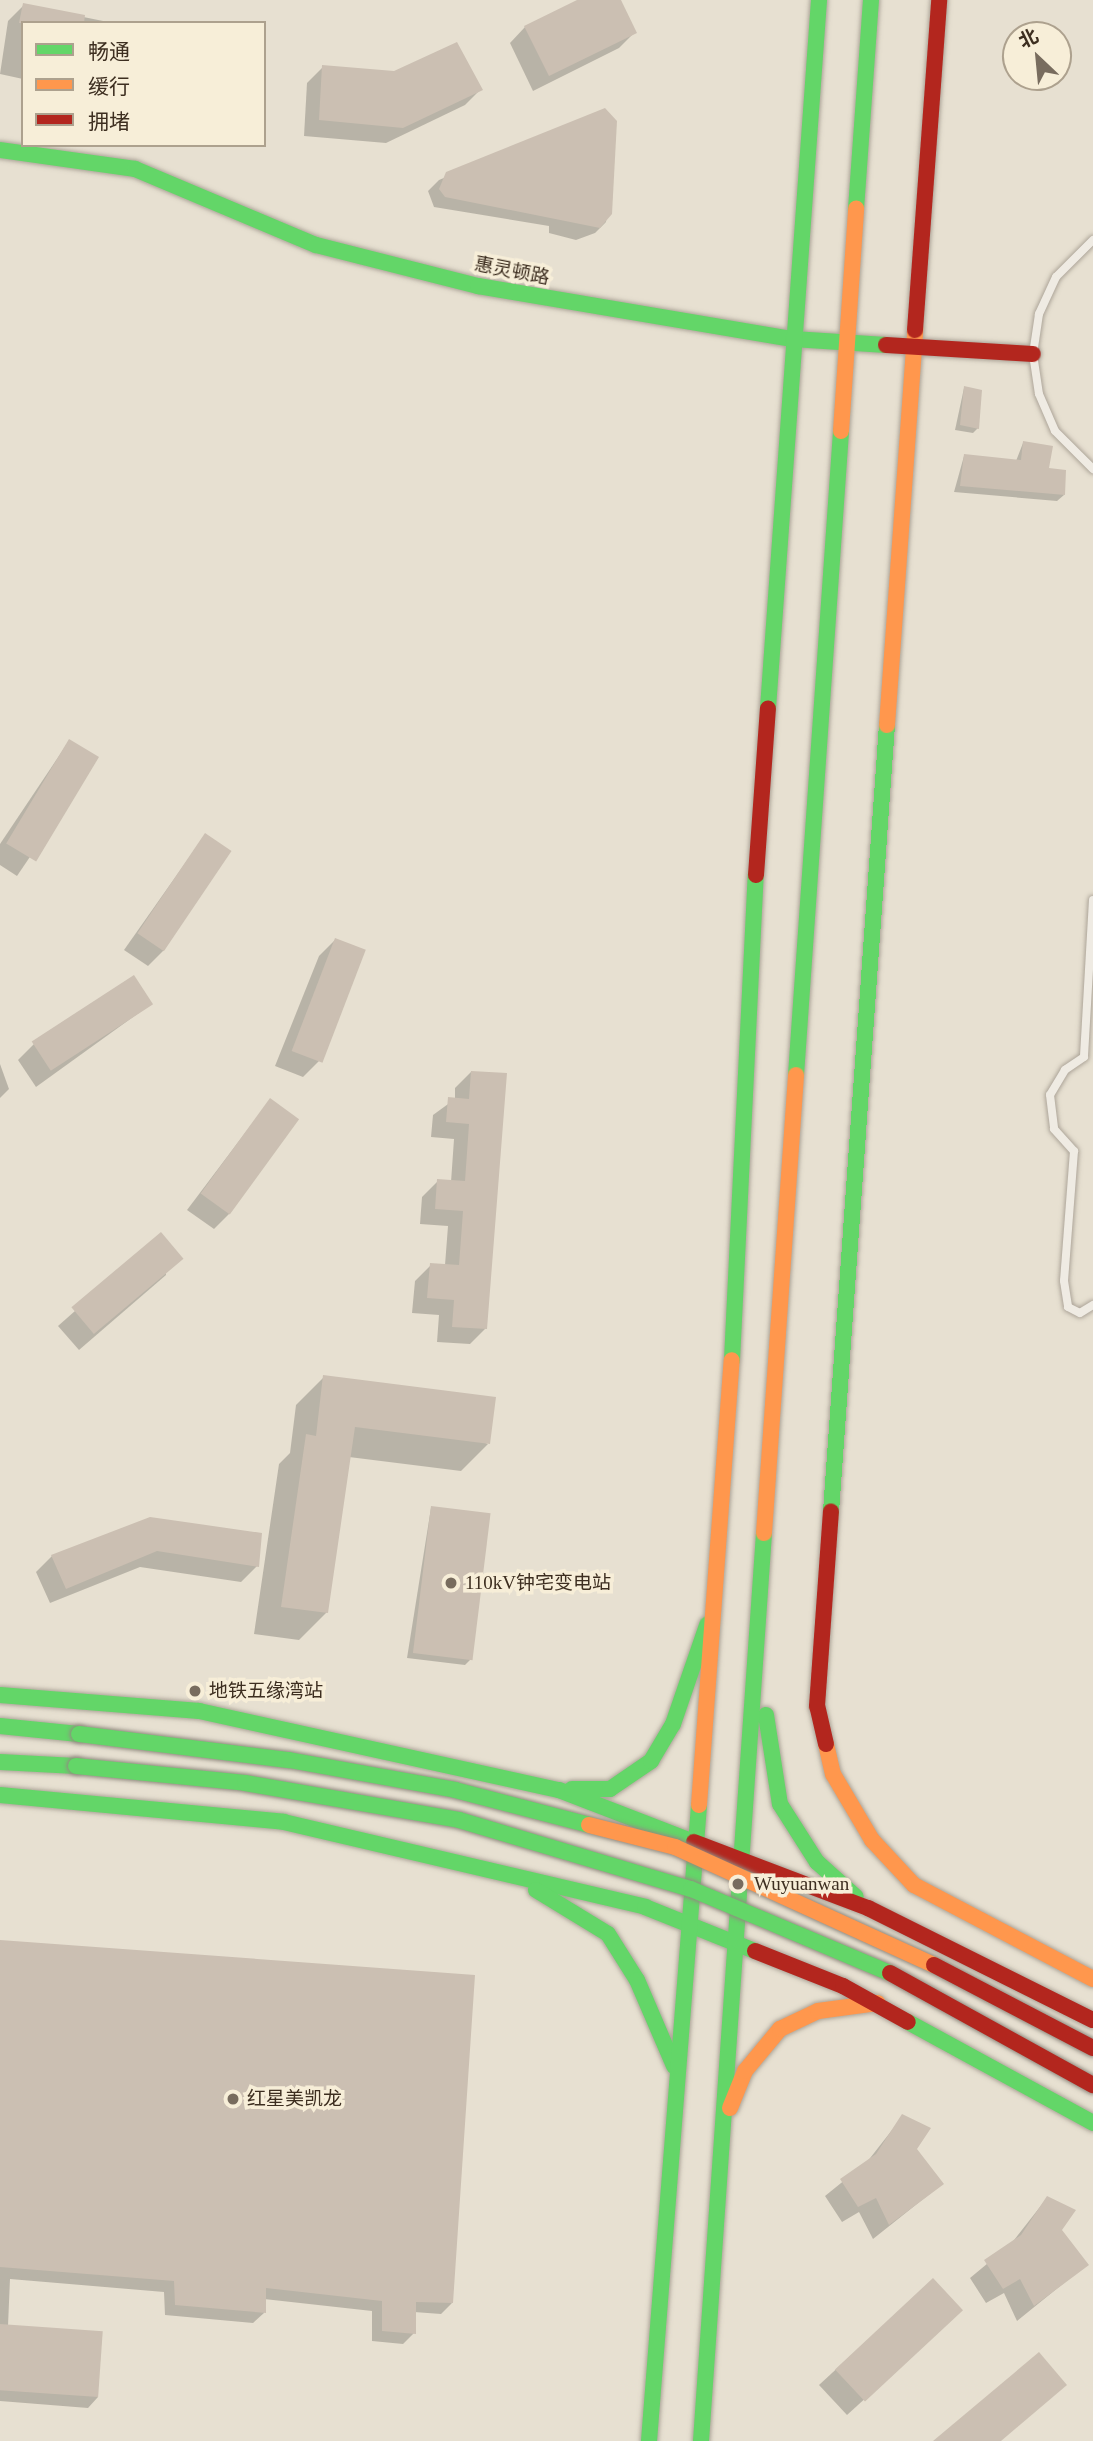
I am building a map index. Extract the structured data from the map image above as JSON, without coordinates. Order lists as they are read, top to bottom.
{
  "streets": {
    "main road": ["惠灵顿路"]
  },
  "places": [
    "110kV钟宅变电站",
    "地铁五缘湾站",
    "Wuyuanwan",
    "红星美凯龙"
  ],
  "legend": ["畅通", "缓行", "拥堵"],
  "north": "top left"
}
